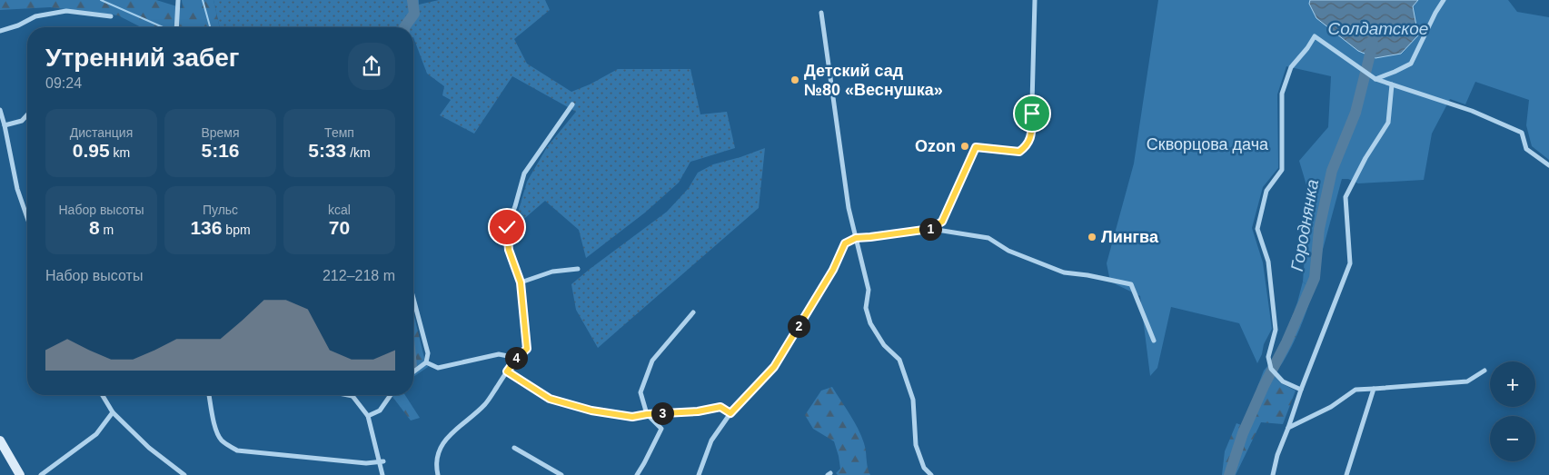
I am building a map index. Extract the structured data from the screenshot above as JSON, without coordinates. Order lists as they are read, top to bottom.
{
  "water": ["Солдатское", "Городнянка"],
  "parks": ["Скворцова дача"],
  "places": ["Детский сад №80 «Веснушка»", "Ozon", "Лингва"],
  "page": {
    "heading": ["Утренний забег", "09:24"],
    "stats": [
      ["Дистанция", "0.95 km"],
      ["Время", "5:16"],
      ["Темп", "5:33 /km"],
      ["Набор высоты", "8 m"],
      ["Пульс", "136 bpm"],
      ["kcal", "70"]
    ],
    "pins": [
      "1",
      "2",
      "4",
      "3"
    ],
    "chart": ["Набор высоты", "212–218 m"],
    "map_buttons": ["+", "−"]
  }
}
